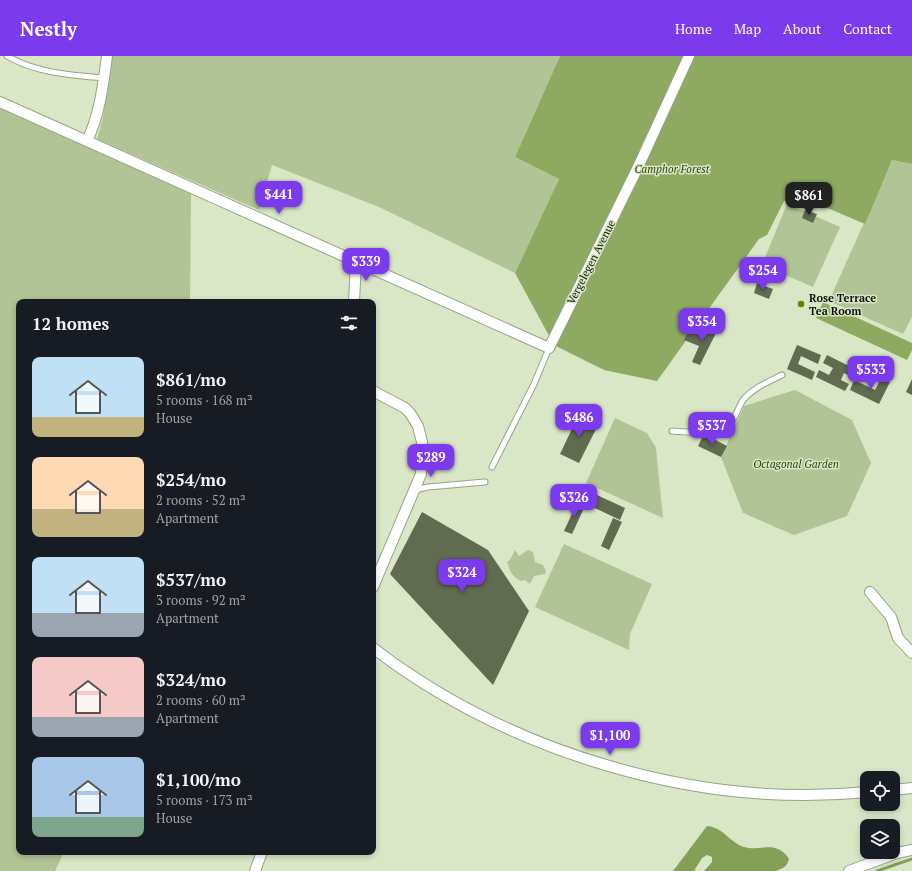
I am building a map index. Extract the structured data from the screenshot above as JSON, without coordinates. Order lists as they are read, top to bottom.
{
  "streets": {
    "street": ["Vergelegen Avenue"]
  },
  "parks": ["Camphor Forest", "Octagonal Garden"],
  "places": ["Rose Terrace Tea Room"],
  "page": {
    "header": "Nestly",
    "nav": [
      "Home",
      "Map",
      "About",
      "Contact"
    ],
    "price": [
      "$441",
      "$861",
      "$339",
      "$254",
      "$354",
      "$533",
      "$486",
      "$537",
      "$289",
      "$326",
      "$324",
      "$1,100"
    ],
    "heading": "12 homes",
    "list": [
      {
        "name": "$861/mo",
        "note": "5 rooms · 168 m² · House"
      },
      {
        "name": "$254/mo",
        "note": "2 rooms · 52 m² · Apartment"
      },
      {
        "name": "$537/mo",
        "note": "3 rooms · 92 m² · Apartment"
      },
      {
        "name": "$324/mo",
        "note": "2 rooms · 60 m² · Apartment"
      },
      {
        "name": "$1,100/mo",
        "note": "5 rooms · 173 m² · House"
      }
    ]
  }
}
